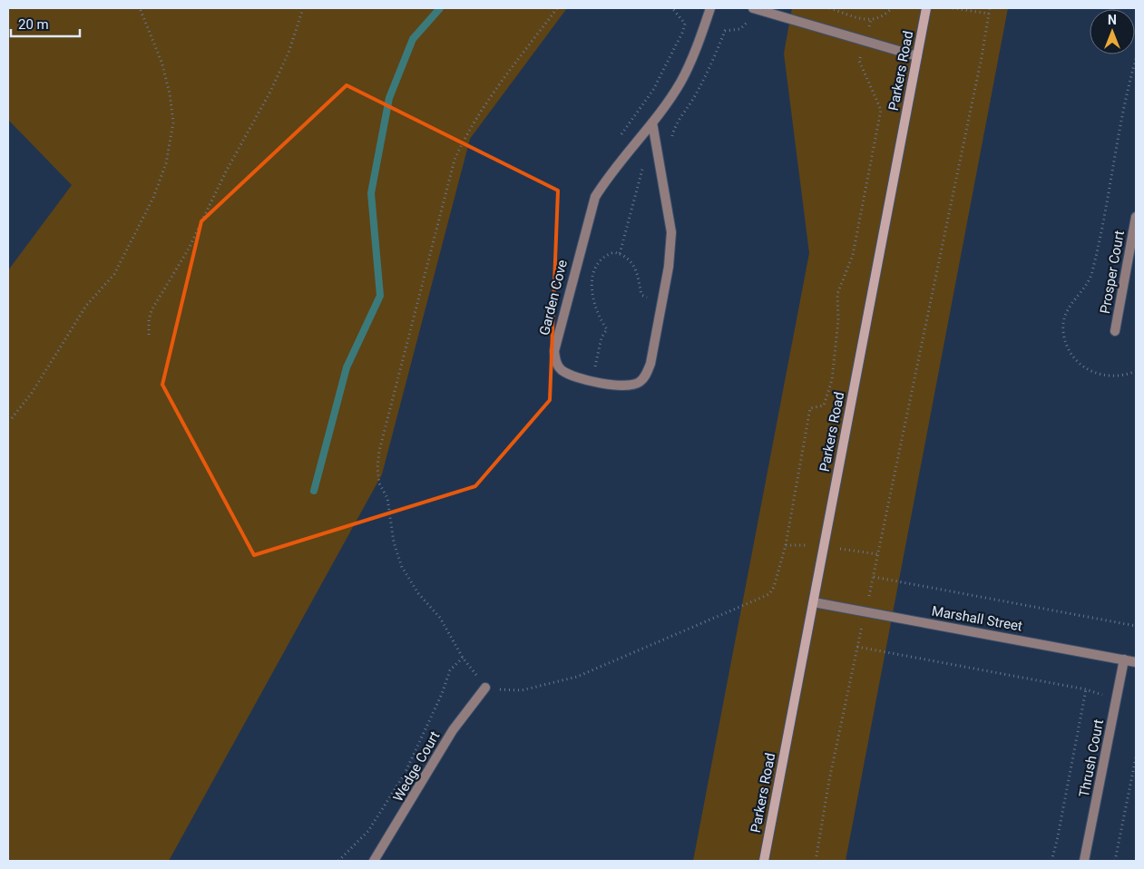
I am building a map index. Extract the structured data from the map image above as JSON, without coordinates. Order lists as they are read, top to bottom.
{
  "streets": {
    "main road": ["Parkers Road"],
    "street": [
      "Prosper Court",
      "Garden Cove",
      "Marshall Street",
      "Thrush Court",
      "Wedge Court"
    ]
  },
  "crossings": [
    ["Parkers Road", "Marshall Street"],
    ["Marshall Street", "Thrush Court"]
  ],
  "scale_bar": "20 m",
  "north": "top"
}
